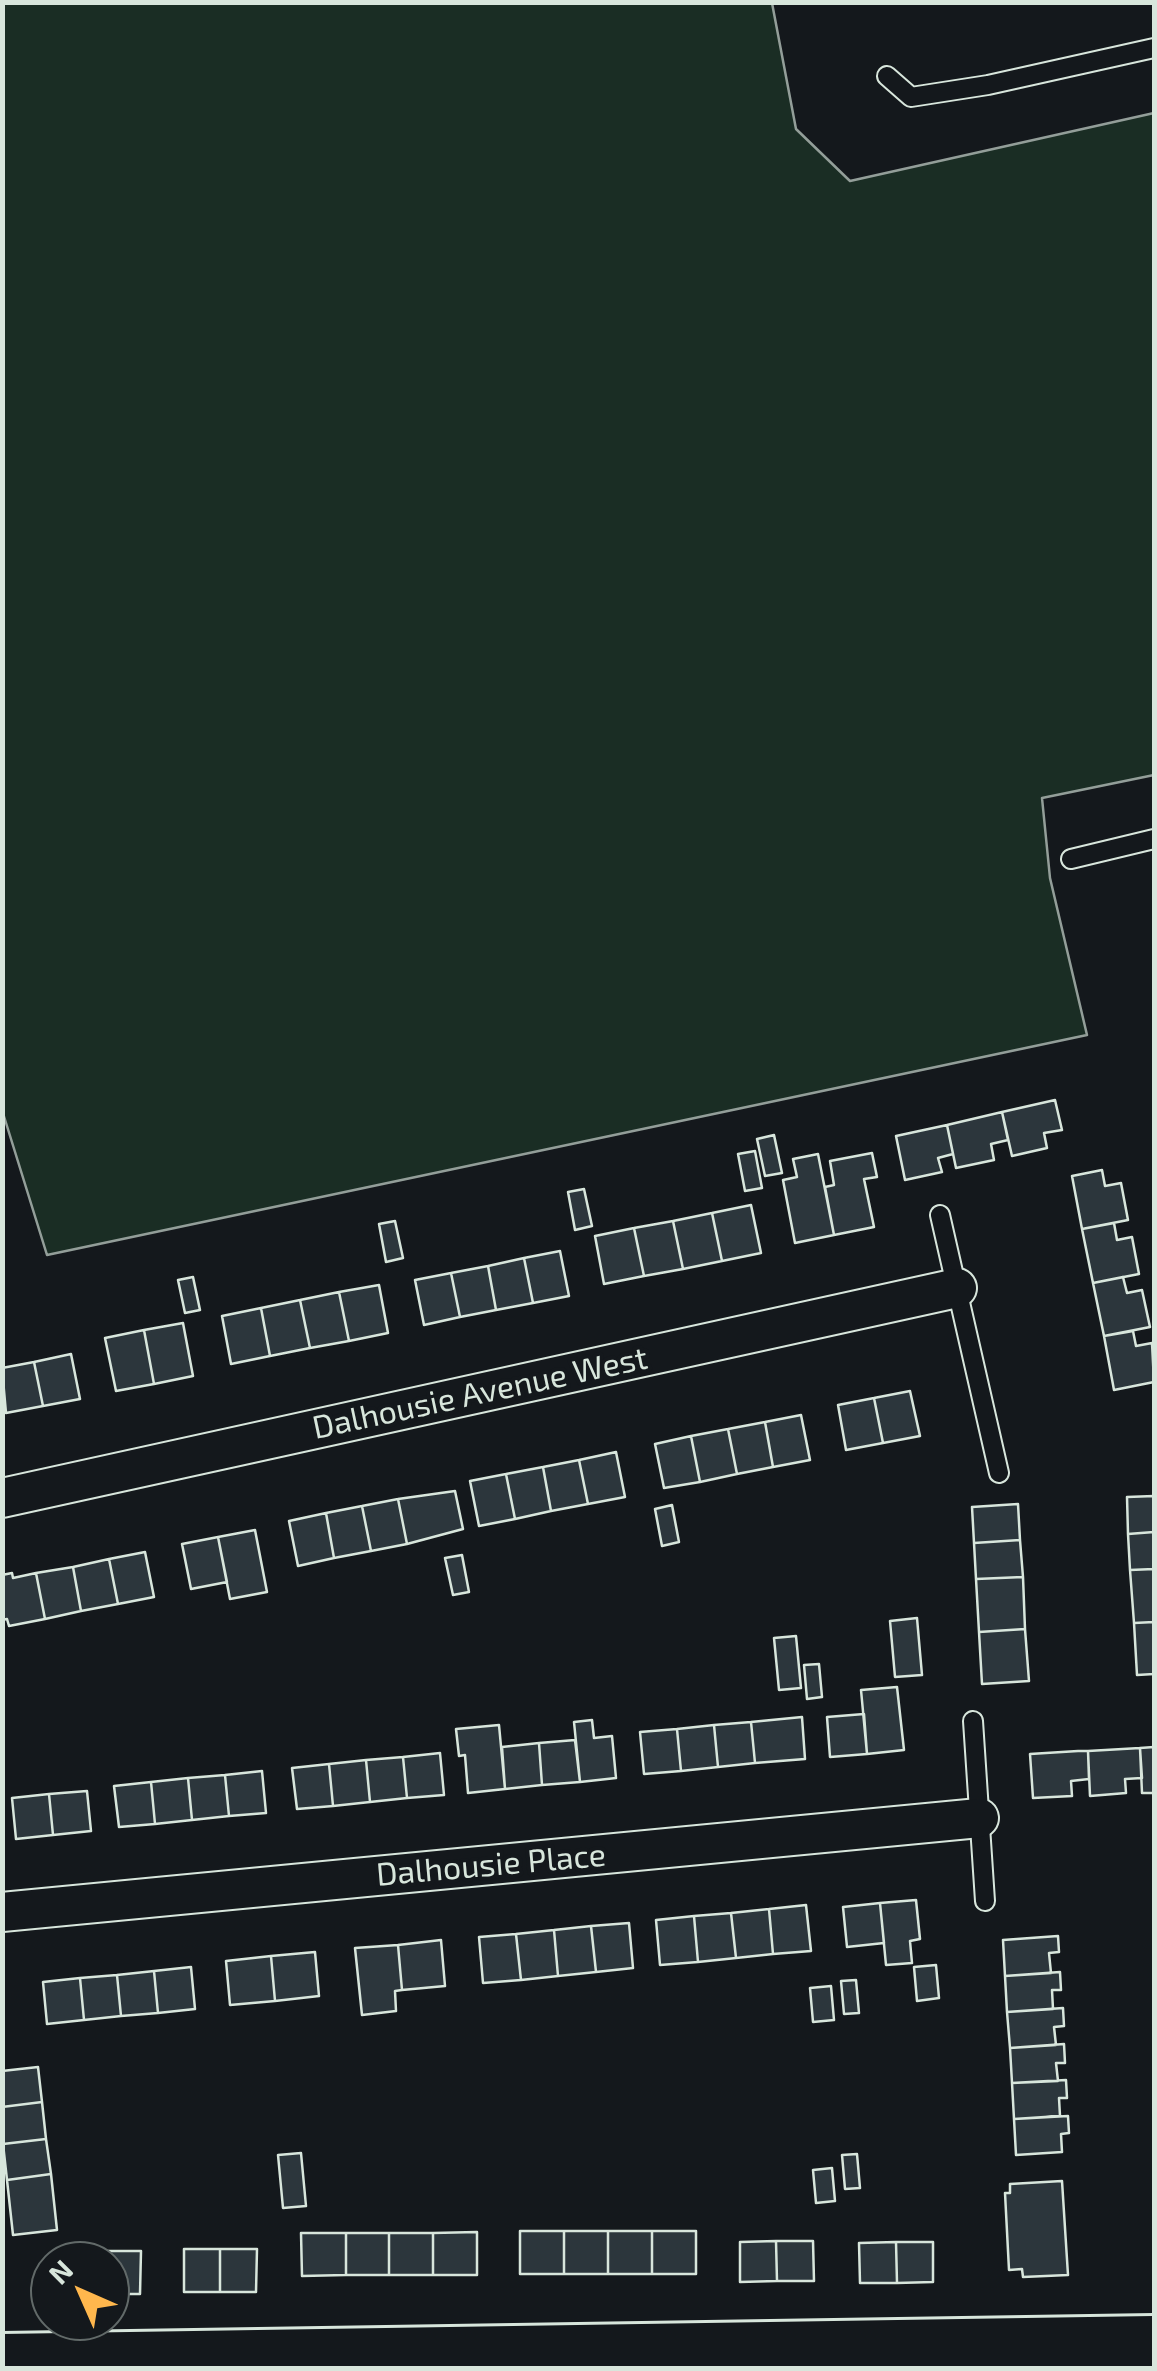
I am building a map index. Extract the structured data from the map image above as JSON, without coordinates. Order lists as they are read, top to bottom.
{
  "streets": {
    "street": ["Dalhousie Avenue West", "Dalhousie Place"]
  },
  "north": "top left"
}
